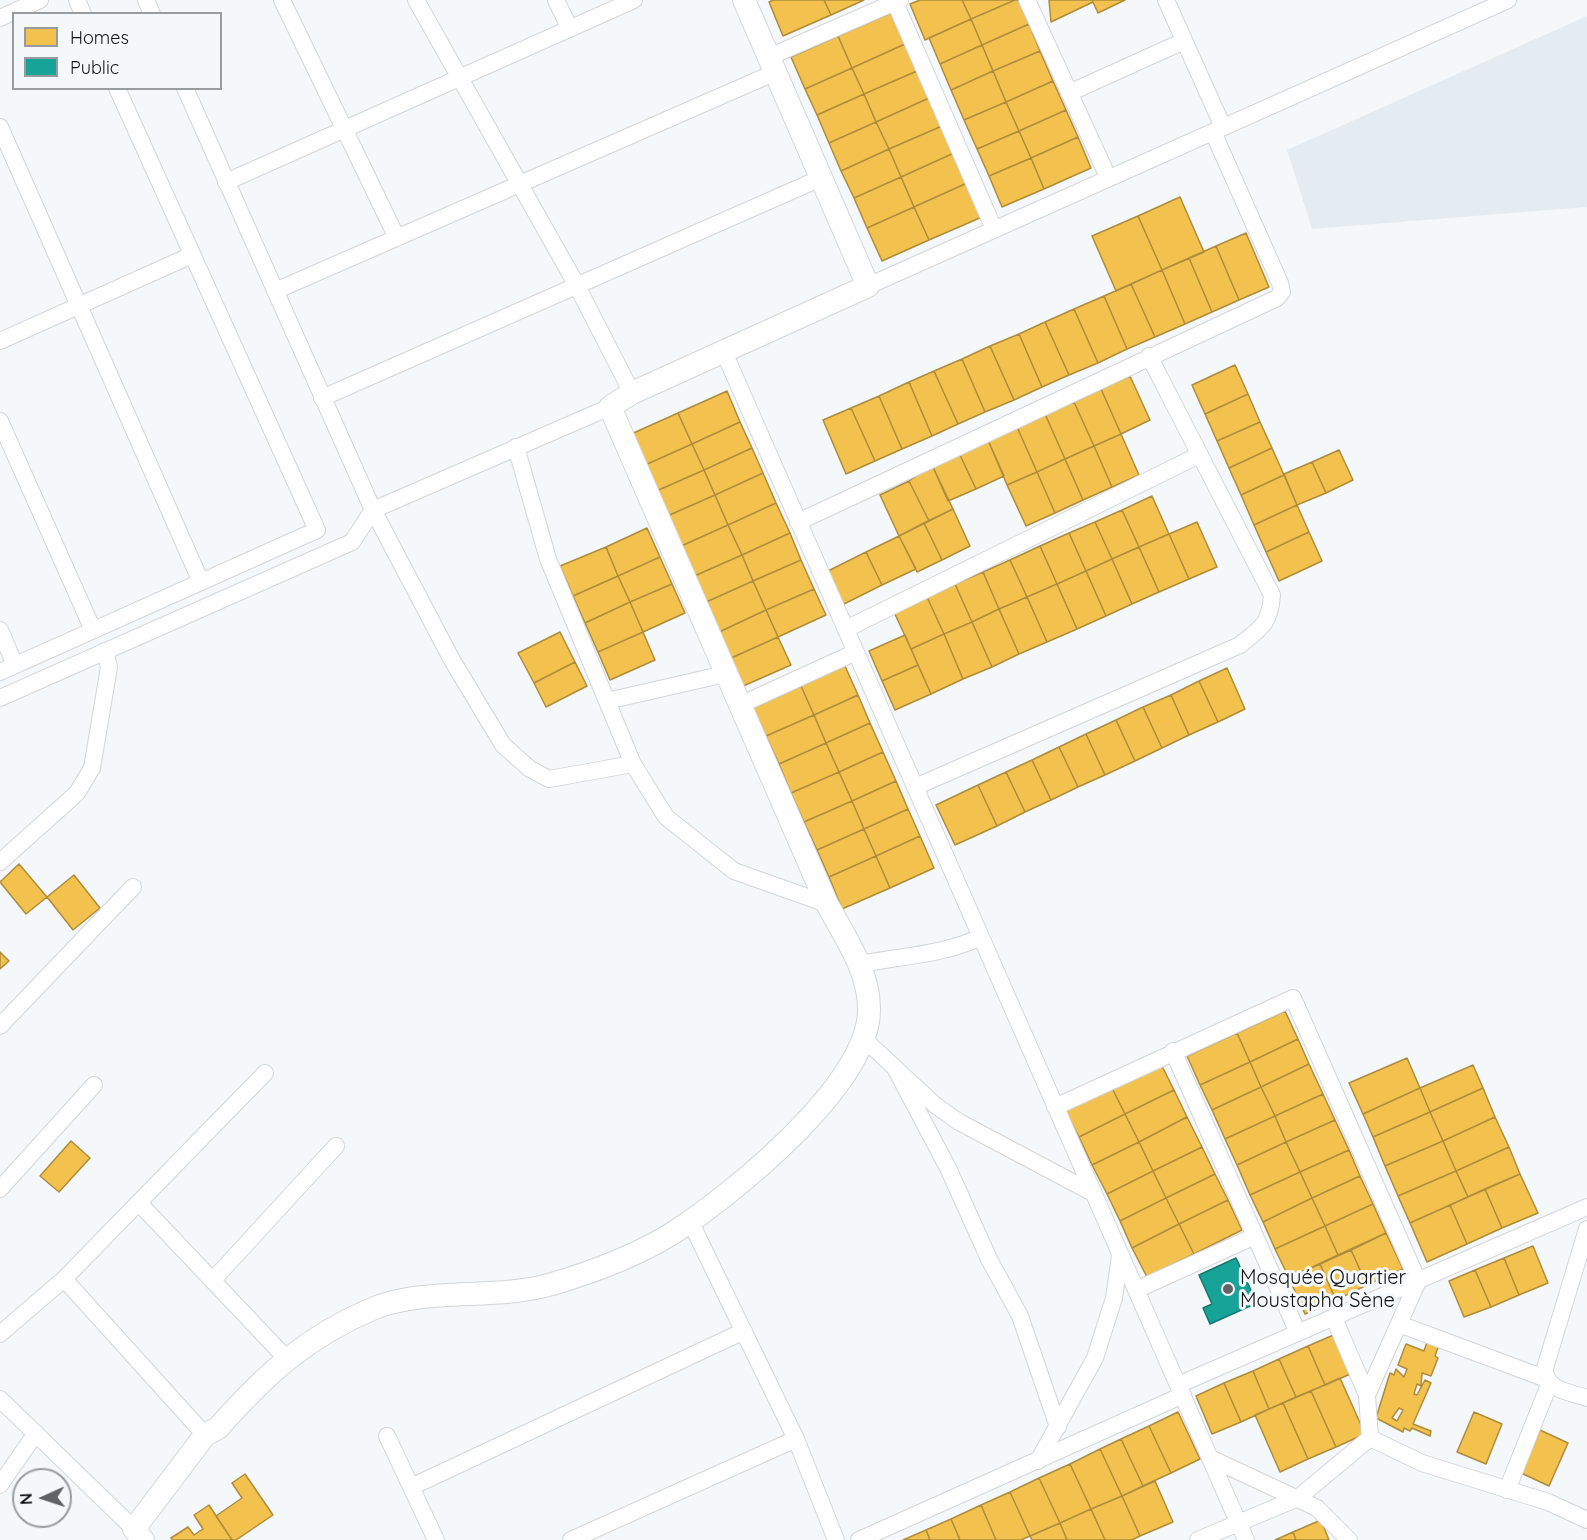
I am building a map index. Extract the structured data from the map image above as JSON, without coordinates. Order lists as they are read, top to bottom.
{
  "places": ["Mosquée Quartier Moustapha Sène"],
  "legend": ["Homes", "Public"],
  "north": "left"
}
